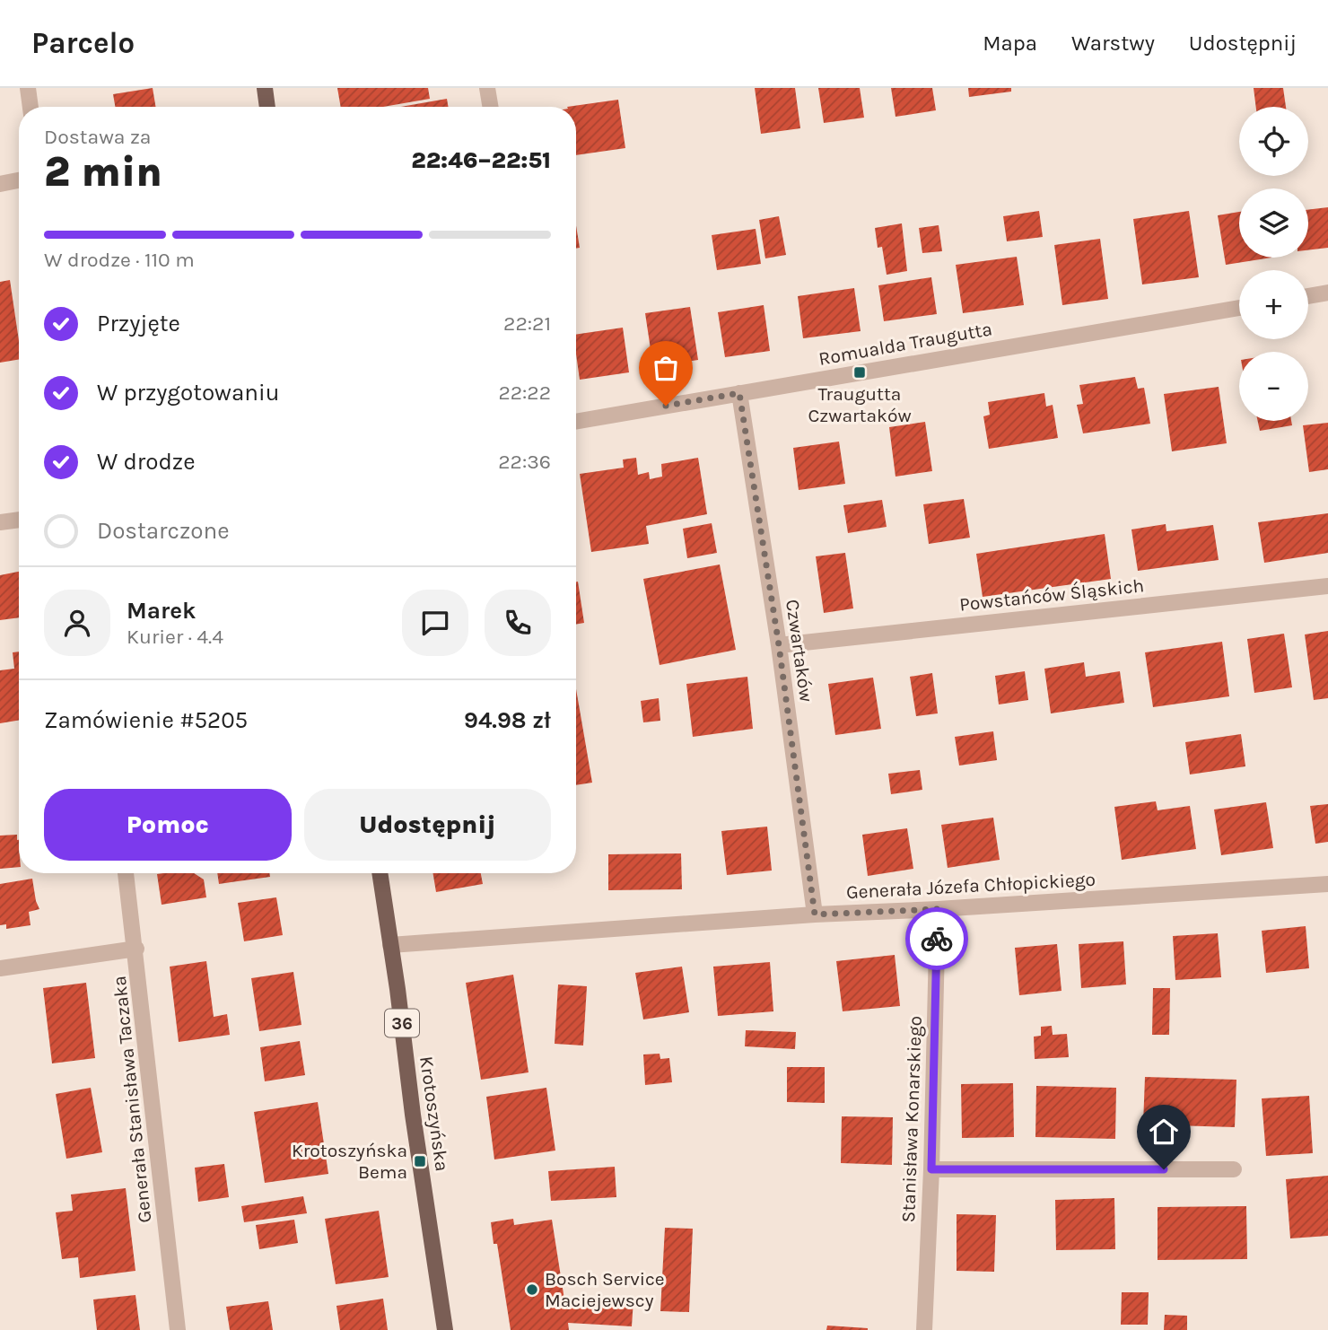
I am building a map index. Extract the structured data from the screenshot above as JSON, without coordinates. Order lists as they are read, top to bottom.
{
  "streets": {
    "main road": ["36", "Krotoszyńska"],
    "street": [
      "Romualda Traugutta",
      "Powstańców Śląskich",
      "Czwartaków",
      "Generała Józefa Chłopickiego",
      "Generała Stanisława Taczaka",
      "Stanisława Konarskiego"
    ]
  },
  "crossings": [
    ["Romualda Traugutta", "Czwartaków"],
    ["Powstańców Śląskich", "Czwartaków"],
    ["Czwartaków", "Generała Józefa Chłopickiego"],
    ["Generała Józefa Chłopickiego", "Krotoszyńska"],
    ["Generała Józefa Chłopickiego", "Stanisława Konarskiego"]
  ],
  "places": {
    "transit": ["Traugutta Czwartaków", "Krotoszyńska Bema"],
    "other": ["Bosch Service Maciejewscy"]
  },
  "page": {
    "header": "Parcelo",
    "nav": ["Mapa", "Warstwy", "Udostępnij"],
    "map_buttons": ["+", "−"],
    "heading": ["2 min", "Dostawa za", "22:46–22:51"],
    "panel": [
      "Marek",
      "Kurier · 4.4",
      "Zamówienie #5205",
      "94.98 zł"
    ],
    "bar": "W drodze · 110 m",
    "list": [
      ["Przyjęte", "22:21"],
      ["W przygotowaniu", "22:22"],
      ["W drodze", "22:36"],
      "Dostarczone"
    ],
    "buttons": ["Pomoc", "Udostępnij"]
  }
}
